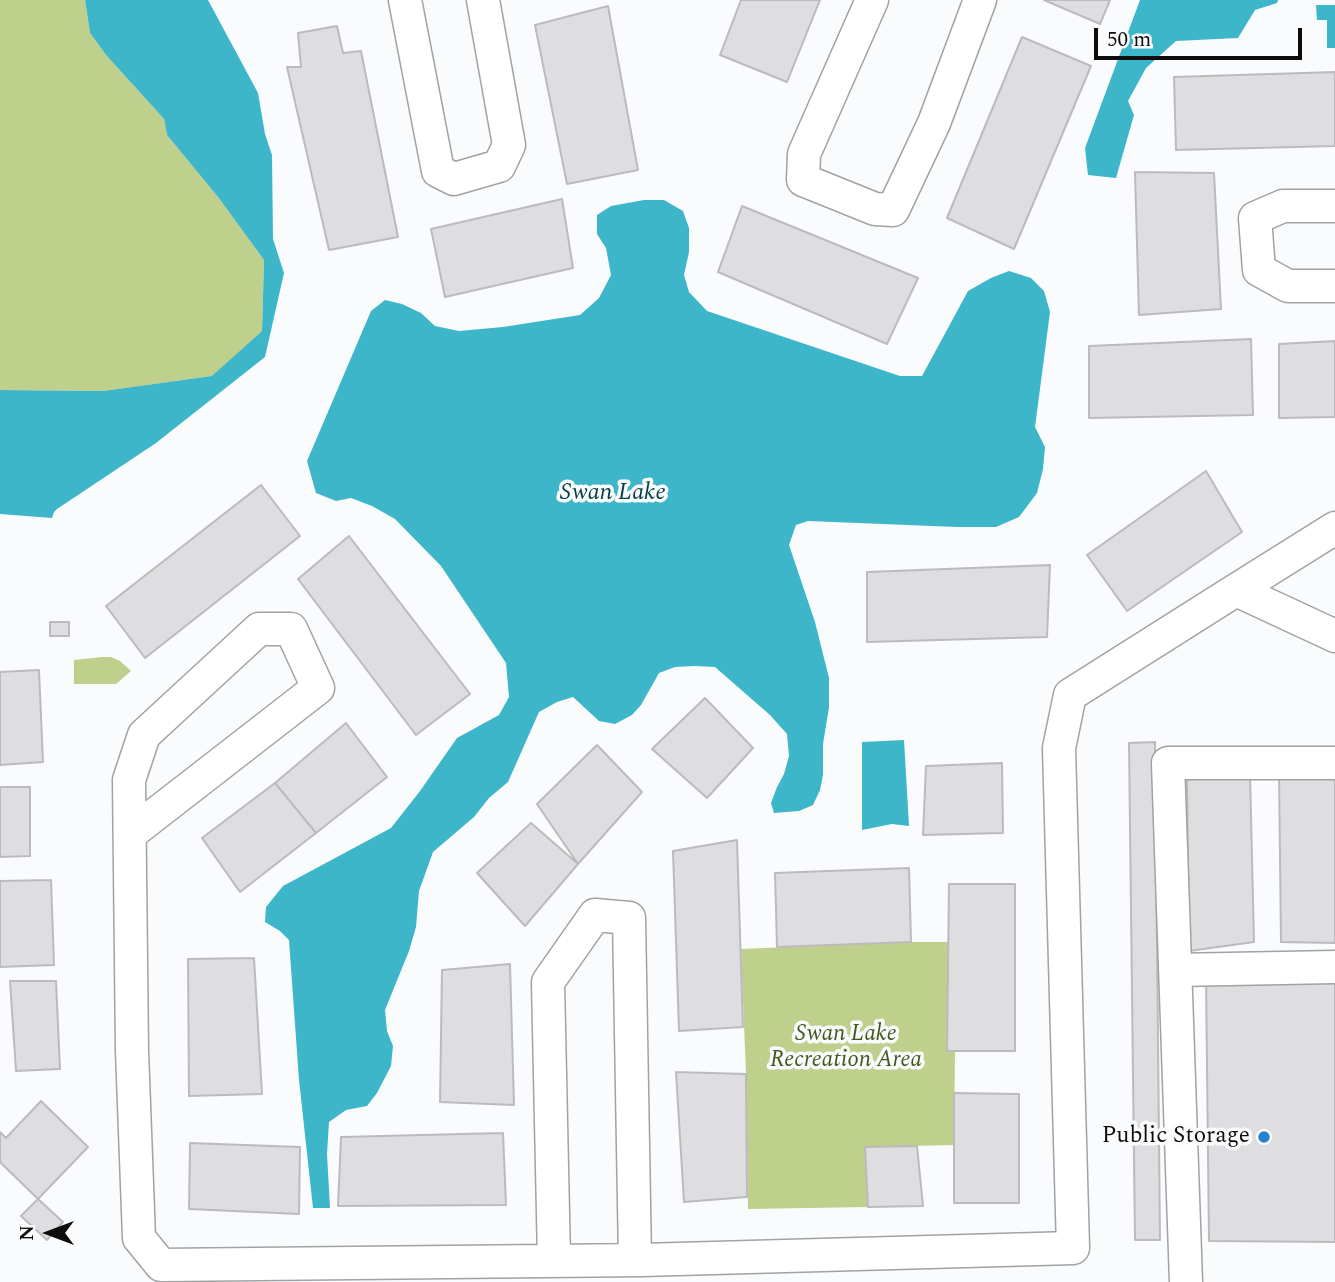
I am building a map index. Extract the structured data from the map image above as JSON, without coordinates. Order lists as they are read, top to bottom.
{
  "water": ["Swan Lake"],
  "parks": ["Swan Lake Recreation Area"],
  "places": ["Public Storage"],
  "scale_bar": "50 m",
  "north": "left"
}
